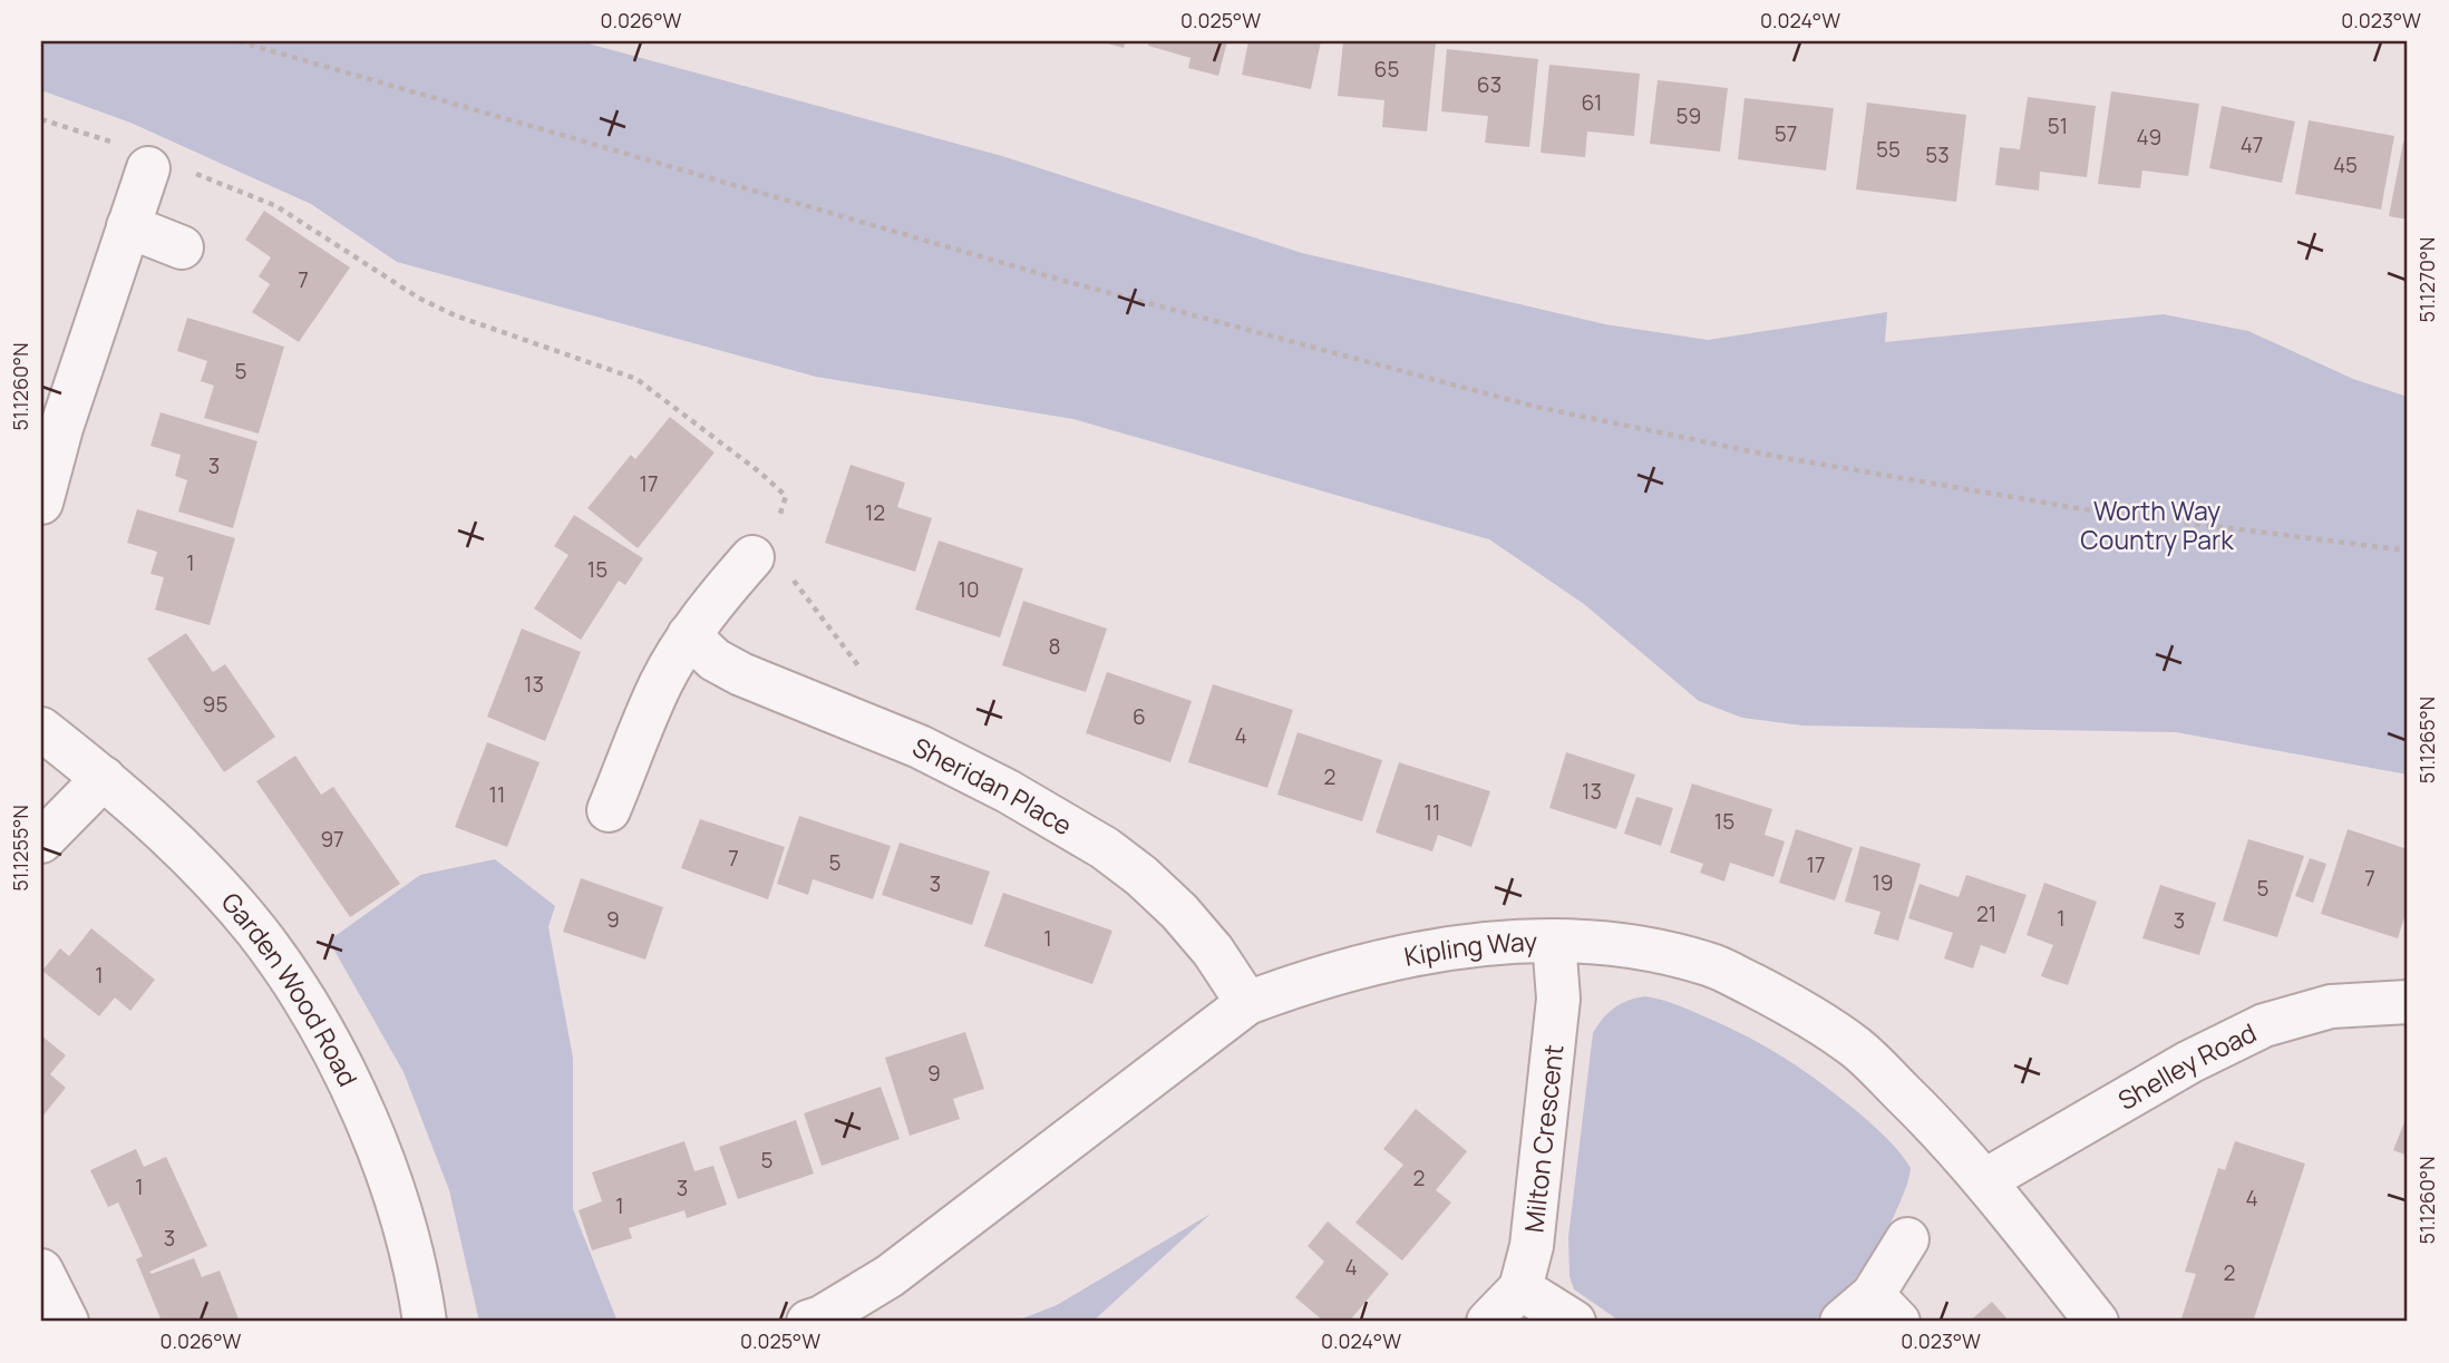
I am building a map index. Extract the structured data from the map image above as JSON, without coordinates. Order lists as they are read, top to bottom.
{
  "streets": {
    "street": [
      "Sheridan Place",
      "Kipling Way",
      "Garden Wood Road",
      "Shelley Road",
      "Milton Crescent"
    ]
  },
  "crossings": [
    ["Sheridan Place", "Kipling Way"],
    ["Kipling Way", "Shelley Road"],
    ["Kipling Way", "Milton Crescent"]
  ],
  "parks": ["Worth Way Country Park"],
  "house_numbers": [
    "65",
    "63",
    "61",
    "59",
    "51",
    "57",
    "49",
    "47",
    "55",
    "53",
    "45",
    "7",
    "5",
    "3",
    "17",
    "12",
    "1",
    "15",
    "10",
    "8",
    "13",
    "95",
    "6",
    "4",
    "2",
    "13",
    "11",
    "11",
    "15",
    "97",
    "7",
    "5",
    "17",
    "7",
    "19",
    "3",
    "5",
    "21",
    "1",
    "9",
    "3",
    "1",
    "1",
    "9",
    "5",
    "2",
    "1",
    "3",
    "4",
    "1",
    "3",
    "4",
    "2"
  ],
  "coordinates": [
    "0.026°W",
    "0.025°W",
    "0.024°W",
    "0.023°W",
    "51.1270°N",
    "51.1260°N",
    "51.1265°N",
    "51.1255°N"
  ]
}
